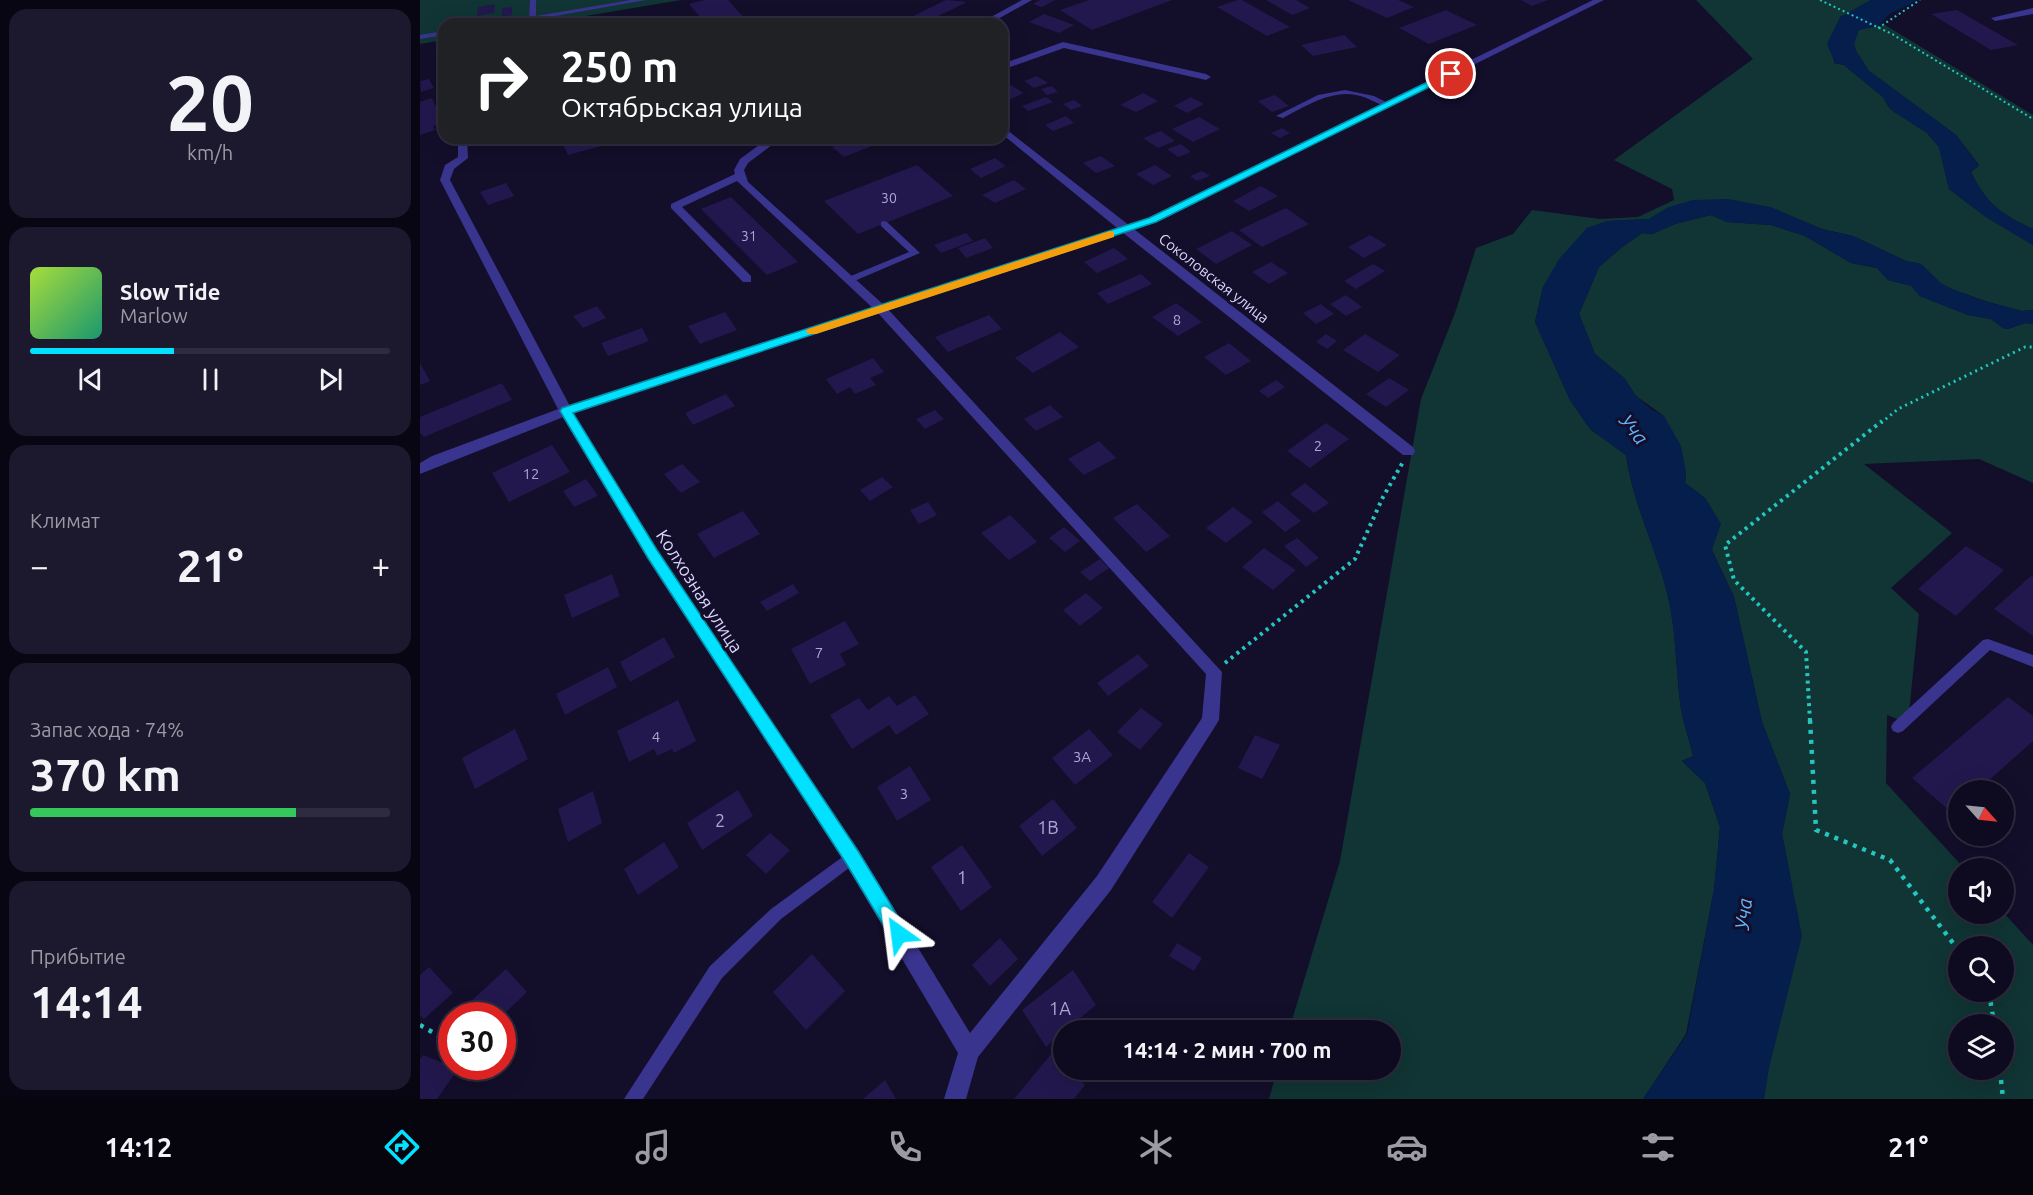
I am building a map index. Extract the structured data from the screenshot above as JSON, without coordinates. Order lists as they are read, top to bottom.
{
  "streets": {
    "street": ["Соколовская улица", "Колхозная улица"]
  },
  "water": ["Уча"],
  "house_numbers": [
    "30",
    "31",
    "8",
    "2",
    "12",
    "7",
    "4",
    "3А",
    "3",
    "2",
    "1В",
    "1",
    "1А"
  ],
  "north": "bottom right",
  "page": {
    "tile": [
      ["20", "km/h"],
      "Климат",
      ["Запас хода · 74%", "370 km"],
      ["Прибытие", "14:14"]
    ],
    "turn": ["250 m", "Октябрьская улица"],
    "song": ["Slow Tide", "Marlow"],
    "heat": ["−", "21°", "+"],
    "limit": "30",
    "trip": "14:14 · 2 мин · 700 m",
    "tabs": ["14:12", "21°"]
  }
}
